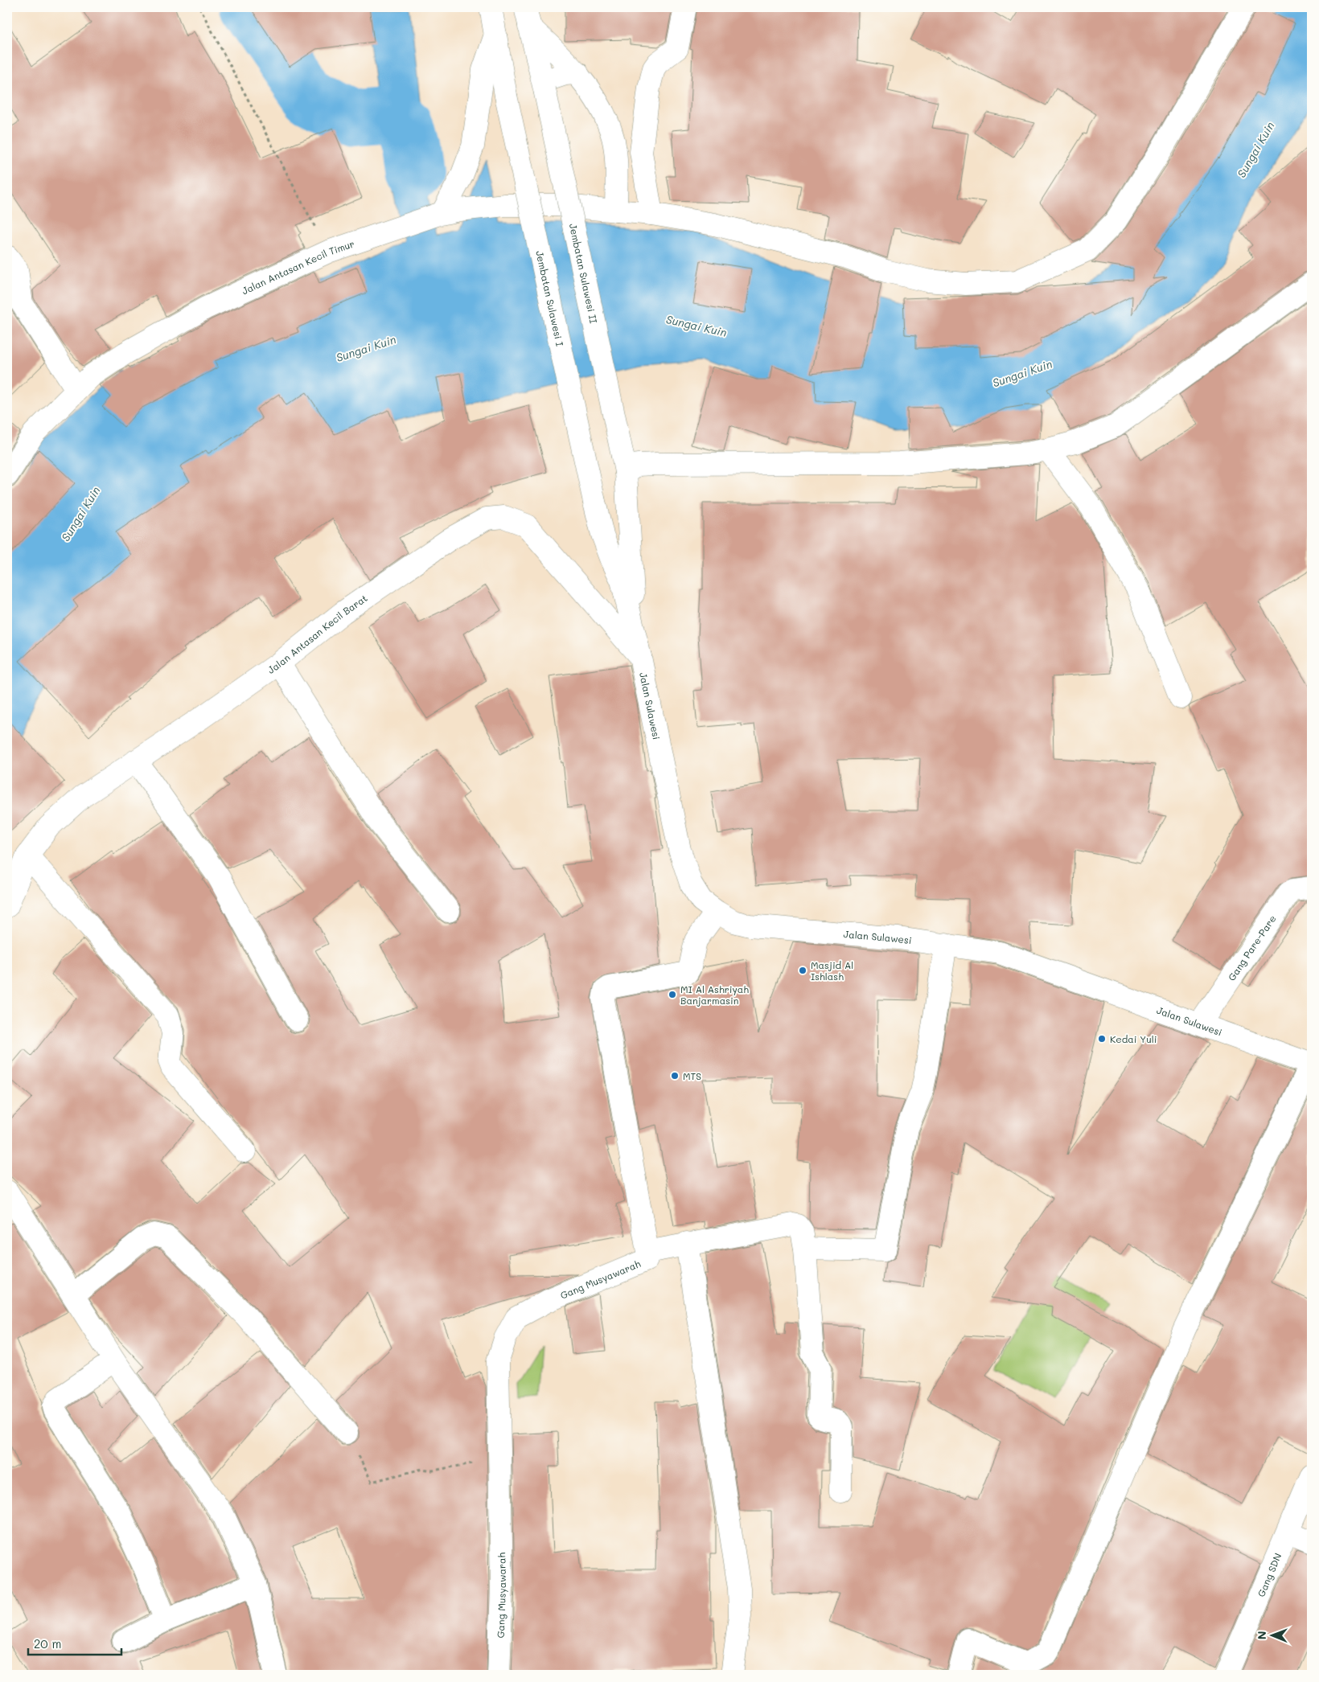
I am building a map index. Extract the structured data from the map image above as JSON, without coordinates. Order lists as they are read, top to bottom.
{
  "streets": {
    "street": [
      "Jalan Antasan Kecil Timur",
      "Jembatan Sulawesi II",
      "Jembatan Sulawesi I",
      "Jalan Antasan Kecil Barat",
      "Jalan Sulawesi",
      "Gang Pare-Pare",
      "Gang Musyawarah",
      "Gang SDN"
    ]
  },
  "crossings": [
    ["Jembatan Sulawesi II", "Jalan Sulawesi"],
    ["Jembatan Sulawesi I", "Jalan Sulawesi"],
    ["Jalan Antasan Kecil Barat", "Jalan Sulawesi"],
    ["Jalan Sulawesi", "Gang Pare-Pare"],
    ["Jalan Sulawesi", "Gang Musyawarah"]
  ],
  "water": ["Sungai Kuin"],
  "places": [
    "Masjid Al Ishlash",
    "MI Al Ashriyah Banjarmasin",
    "Kedai Yuli",
    "MTS"
  ],
  "scale_bar": "20 m",
  "north": "left"
}
